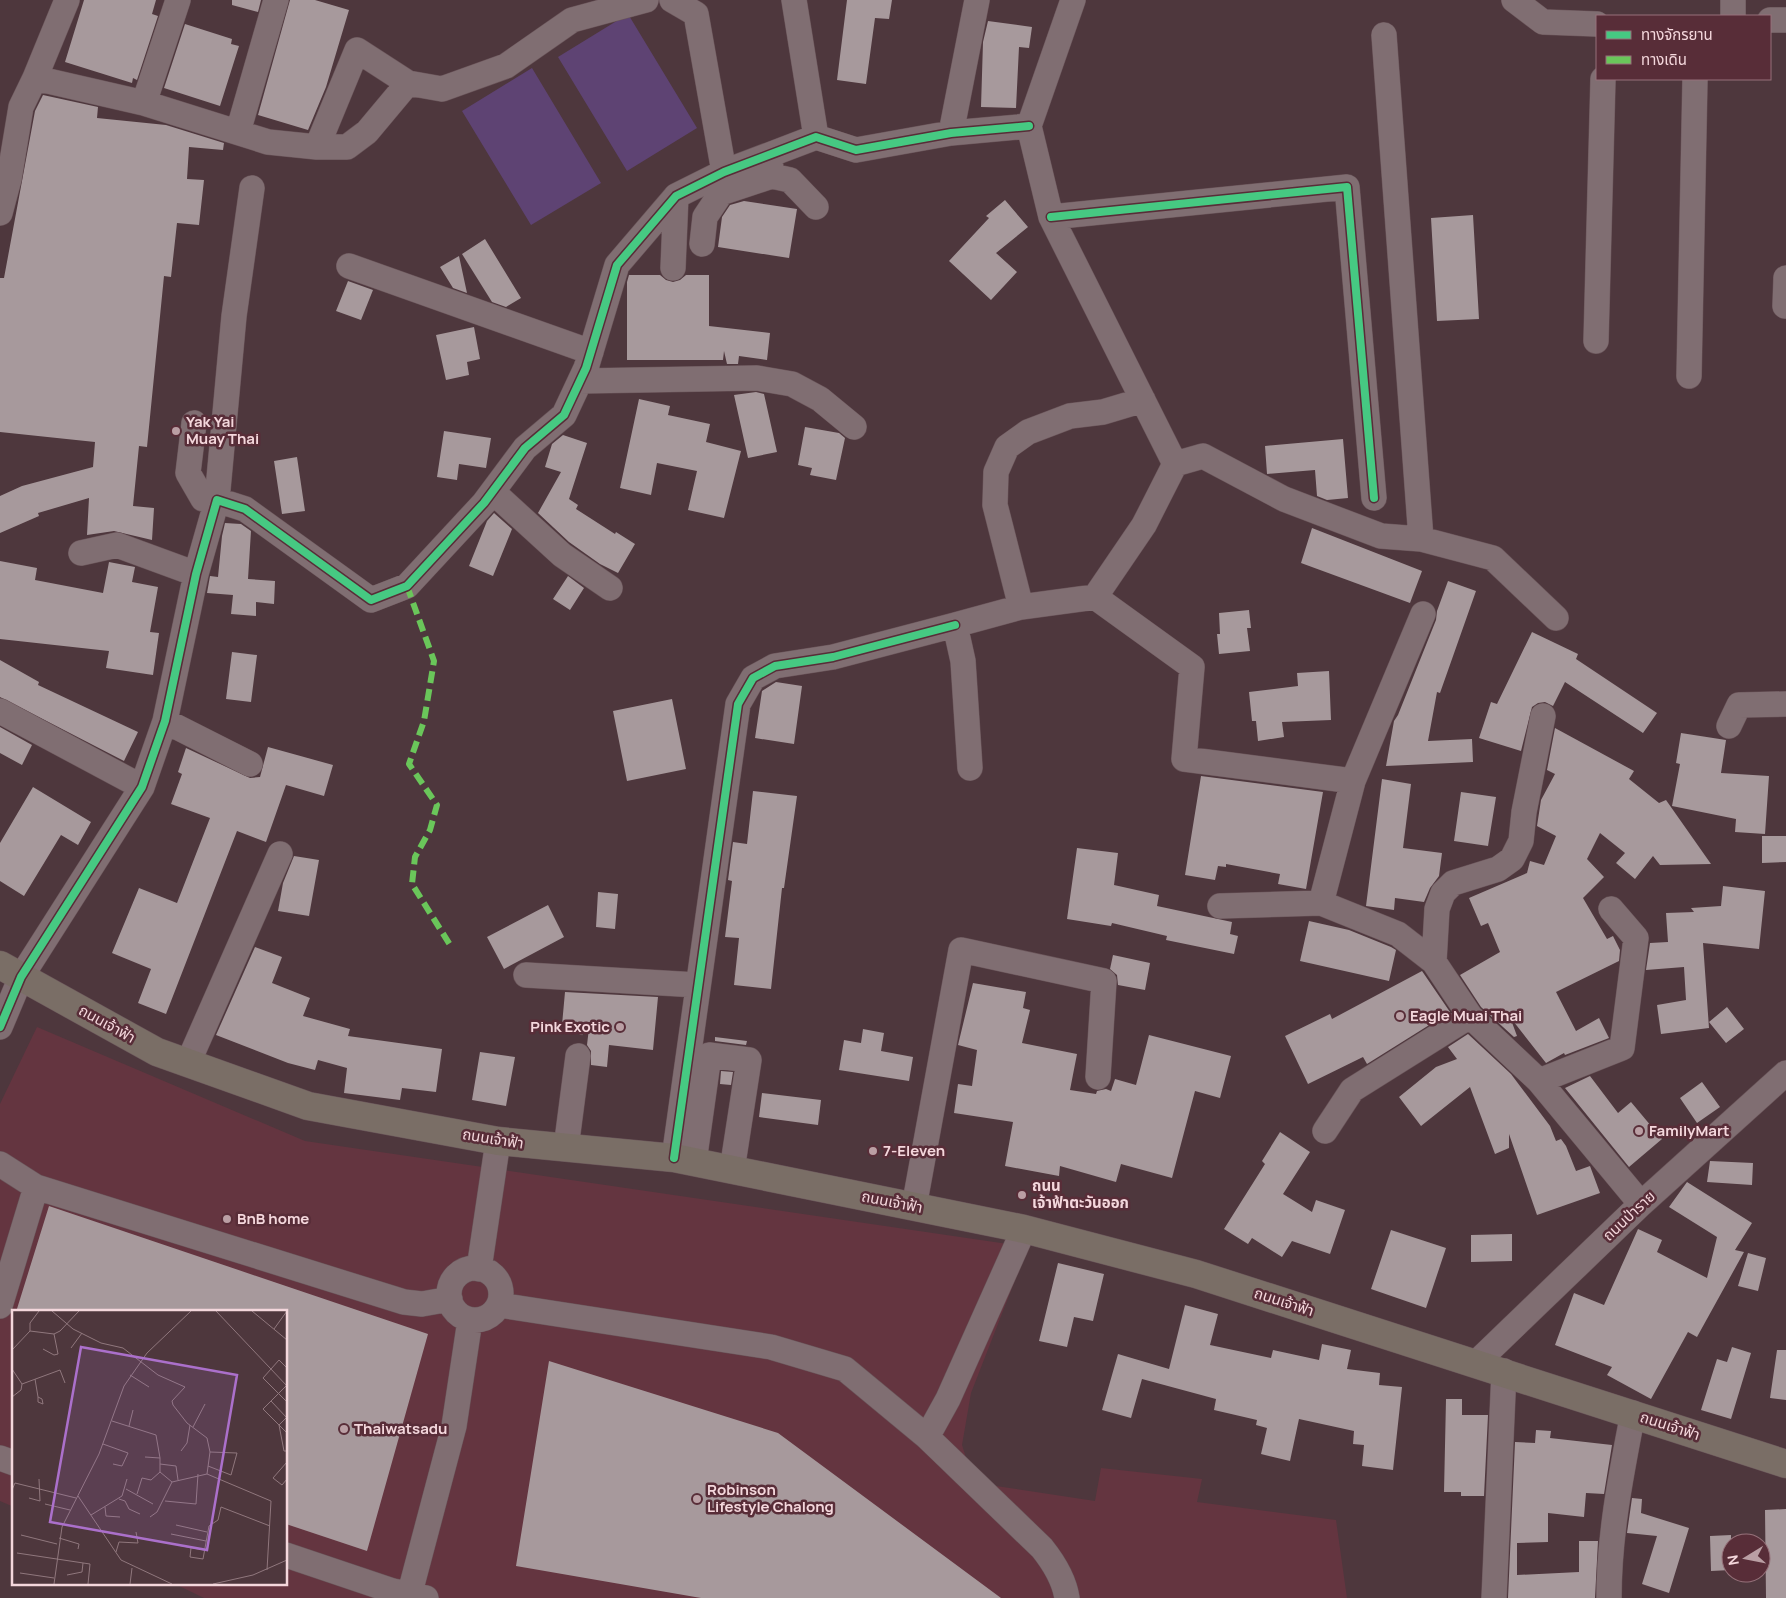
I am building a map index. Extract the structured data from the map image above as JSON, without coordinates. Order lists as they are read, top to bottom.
{
  "streets": {
    "main road": ["ถนนเจ้าฟ้า"],
    "street": ["ถนนป่าราย"]
  },
  "crossings": [
    ["ถนนเจ้าฟ้า", "ถนนป่าราย"]
  ],
  "places": [
    "Yak Yai Muay Thai",
    "Eagle Muai Thai",
    "Pink Exotic",
    "FamilyMart",
    "7-Eleven",
    "ถนน เจ้าฟ้าตะวันออก",
    "BnB home",
    "Thaiwatsadu",
    "Robinson Lifestyle Chalong"
  ],
  "legend": ["ทางจักรยาน", "ทางเดิน"],
  "north": "left"
}
